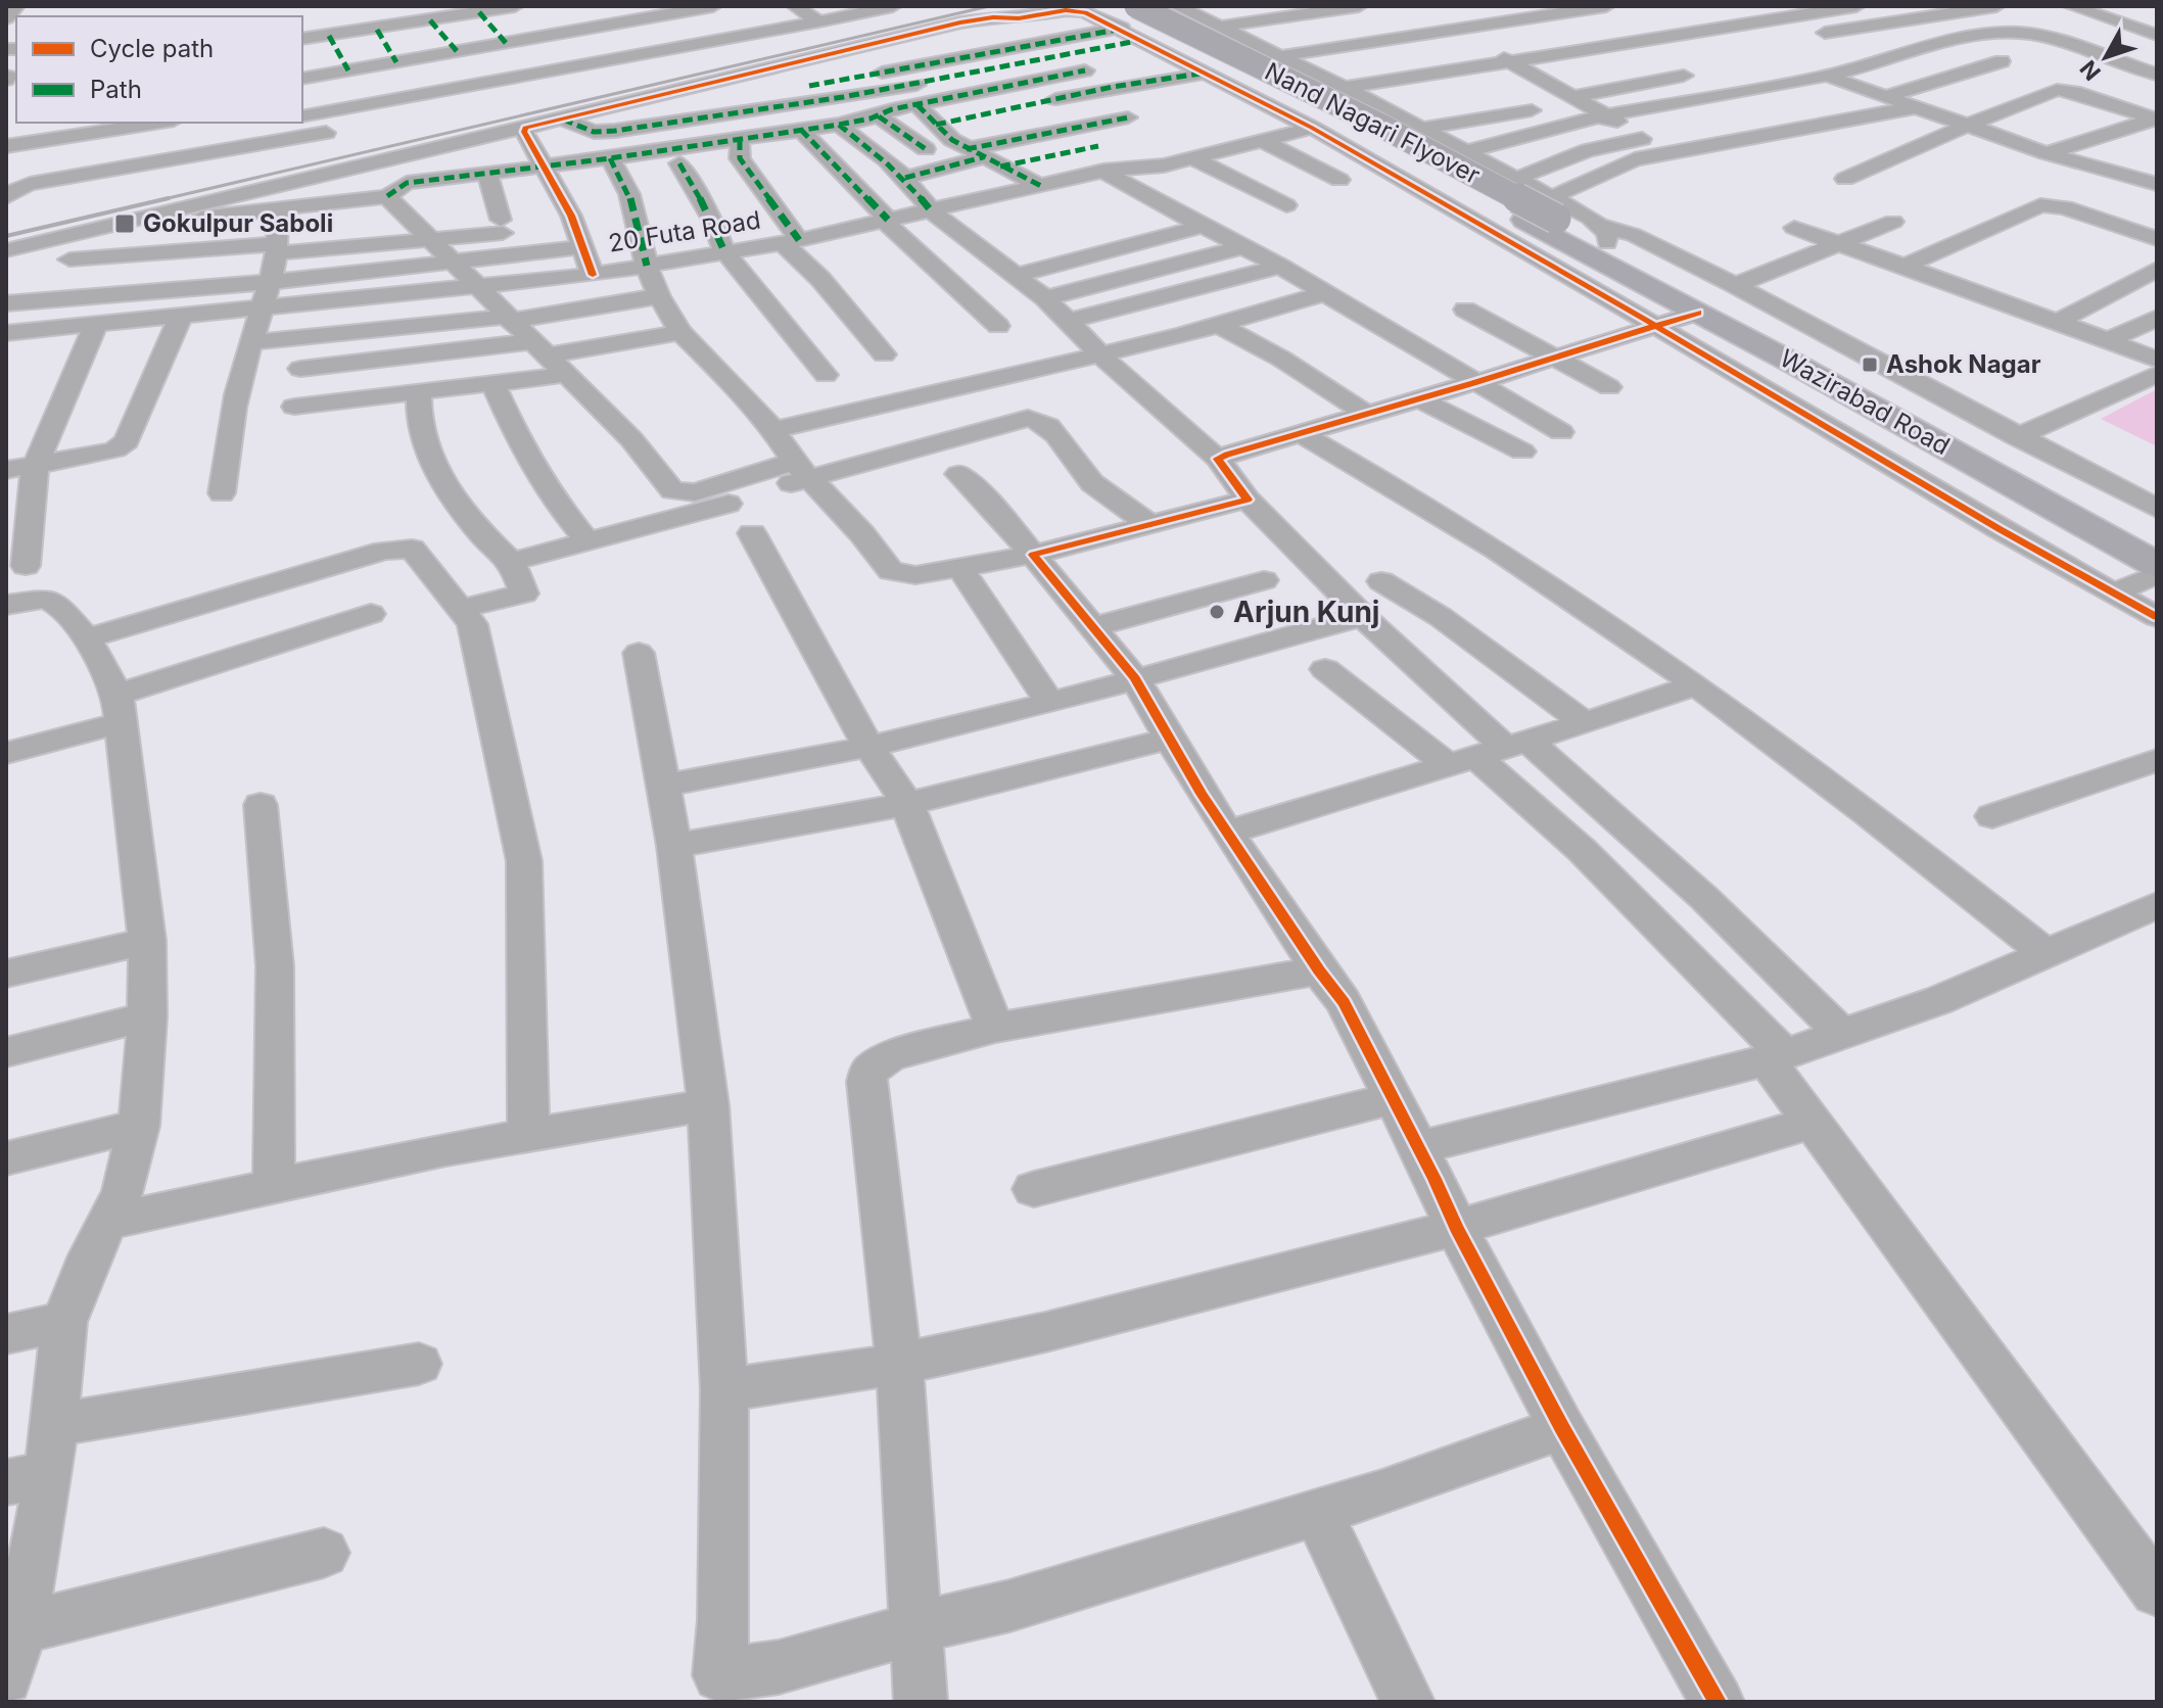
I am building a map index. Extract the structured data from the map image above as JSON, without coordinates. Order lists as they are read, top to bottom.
{
  "streets": {
    "highway": ["Nand Nagari Flyover", "Wazirabad Road"],
    "street": ["20 Futa Road"]
  },
  "crossings": [
    ["Nand Nagari Flyover", "Wazirabad Road"]
  ],
  "places": {
    "transit": ["Gokulpur Saboli", "Ashok Nagar"],
    "other": ["Arjun Kunj"]
  },
  "legend": ["Cycle path", "Path"],
  "north": "bottom left"
}
